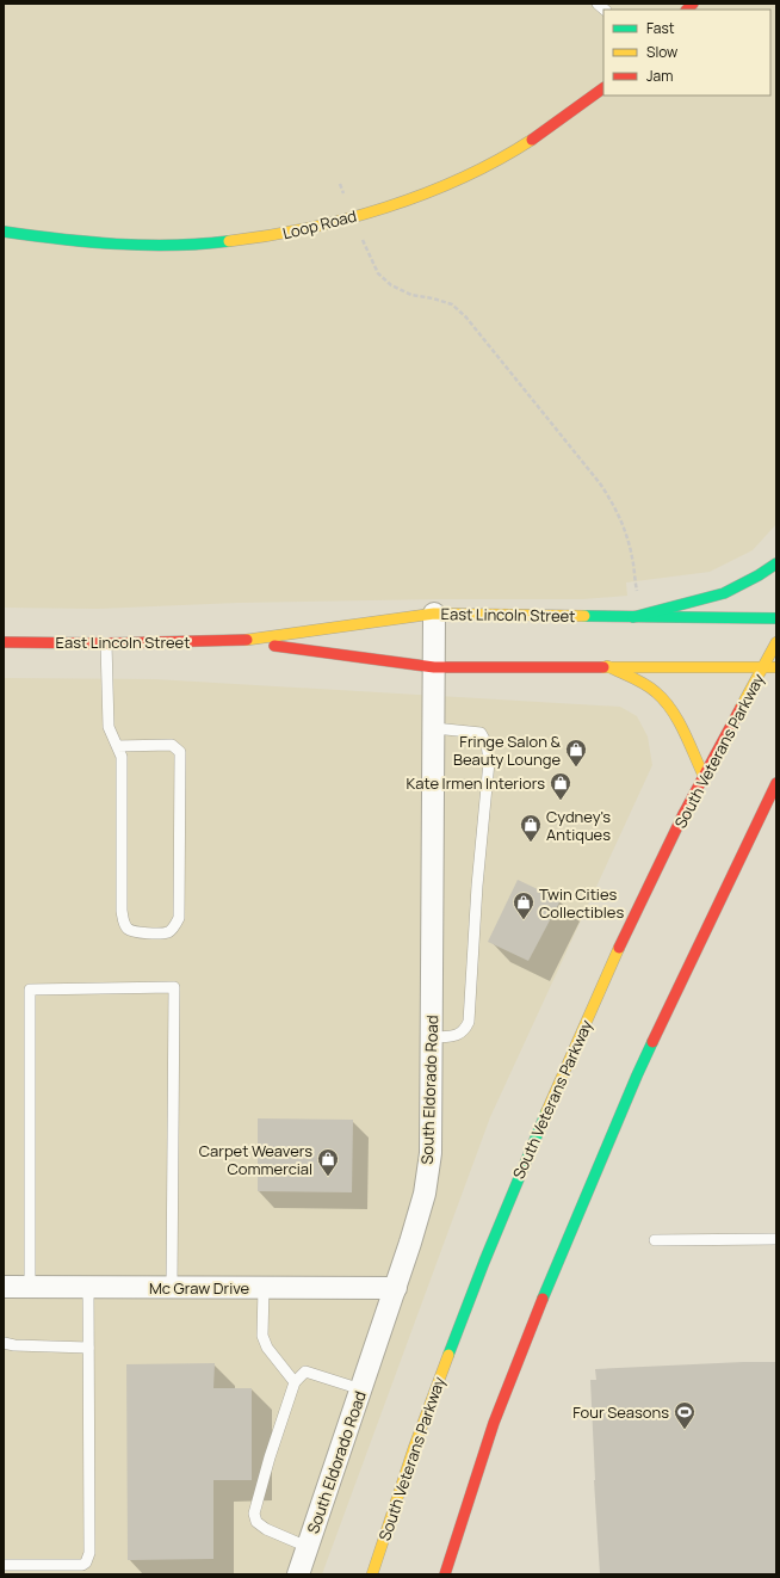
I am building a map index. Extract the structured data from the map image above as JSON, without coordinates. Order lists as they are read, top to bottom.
{
  "streets": {
    "main road": ["Loop Road", "East Lincoln Street", "South Veterans Parkway"],
    "street": ["South Eldorado Road", "Mc Graw Drive"]
  },
  "crossings": [
    ["East Lincoln Street", "South Veterans Parkway"],
    ["East Lincoln Street", "South Eldorado Road"],
    ["South Eldorado Road", "Mc Graw Drive"]
  ],
  "places": {
    "shop": [
      "Fringe Salon & Beauty Lounge",
      "Kate Irmen Interiors",
      "Cydney's Antiques",
      "Twin Cities Collectibles",
      "Carpet Weavers Commercial"
    ],
    "sports": ["Four Seasons"]
  },
  "legend": ["Fast", "Slow", "Jam"]
}
